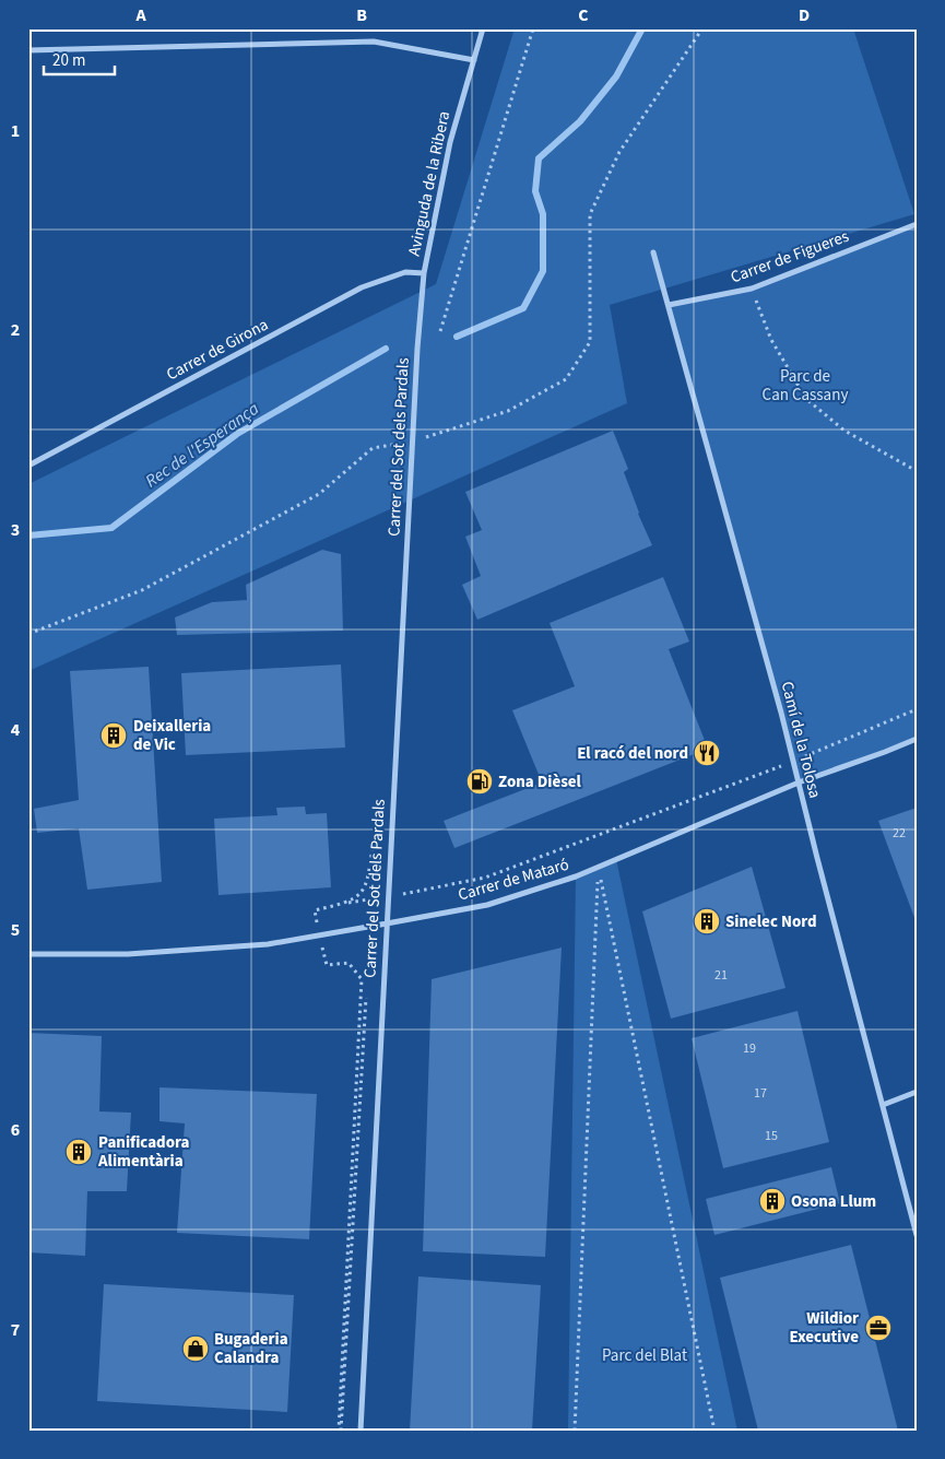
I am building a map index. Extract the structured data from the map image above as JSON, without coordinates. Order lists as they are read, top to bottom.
{
  "streets": {
    "street": [
      "Avinguda de la Ribera",
      "Carrer de Figueres",
      "Carrer de Girona",
      "Carrer del Sot dels Pardals",
      "Camí de la Tolosa",
      "Carrer de Mataró"
    ]
  },
  "crossings": [
    ["Avinguda de la Ribera", "Carrer de Girona"],
    ["Avinguda de la Ribera", "Carrer del Sot dels Pardals"],
    ["Carrer de Figueres", "Camí de la Tolosa"],
    ["Carrer del Sot dels Pardals", "Carrer de Mataró"],
    ["Camí de la Tolosa", "Carrer de Mataró"]
  ],
  "water": ["Rec de l'Esperança"],
  "parks": ["Parc de Can Cassany", "Parc del Blat"],
  "places": {
    "building": [
      "Deixalleria de Vic",
      "Sinelec Nord",
      "Panificadora Alimentària",
      "Osona Llum"
    ],
    "restaurant": ["El racó del nord"],
    "fuel station": ["Zona Dièsel"],
    "office": ["Wildior Executive"],
    "shop": ["Bugaderia Calandra"]
  },
  "house_numbers": [
    "22",
    "21",
    "19",
    "17",
    "15"
  ],
  "scale_bar": "20 m",
  "grid": {
    "columns": [
      "A",
      "B",
      "C",
      "D"
    ],
    "rows": [
      "1",
      "2",
      "3",
      "4",
      "5",
      "6",
      "7"
    ]
  }
}
